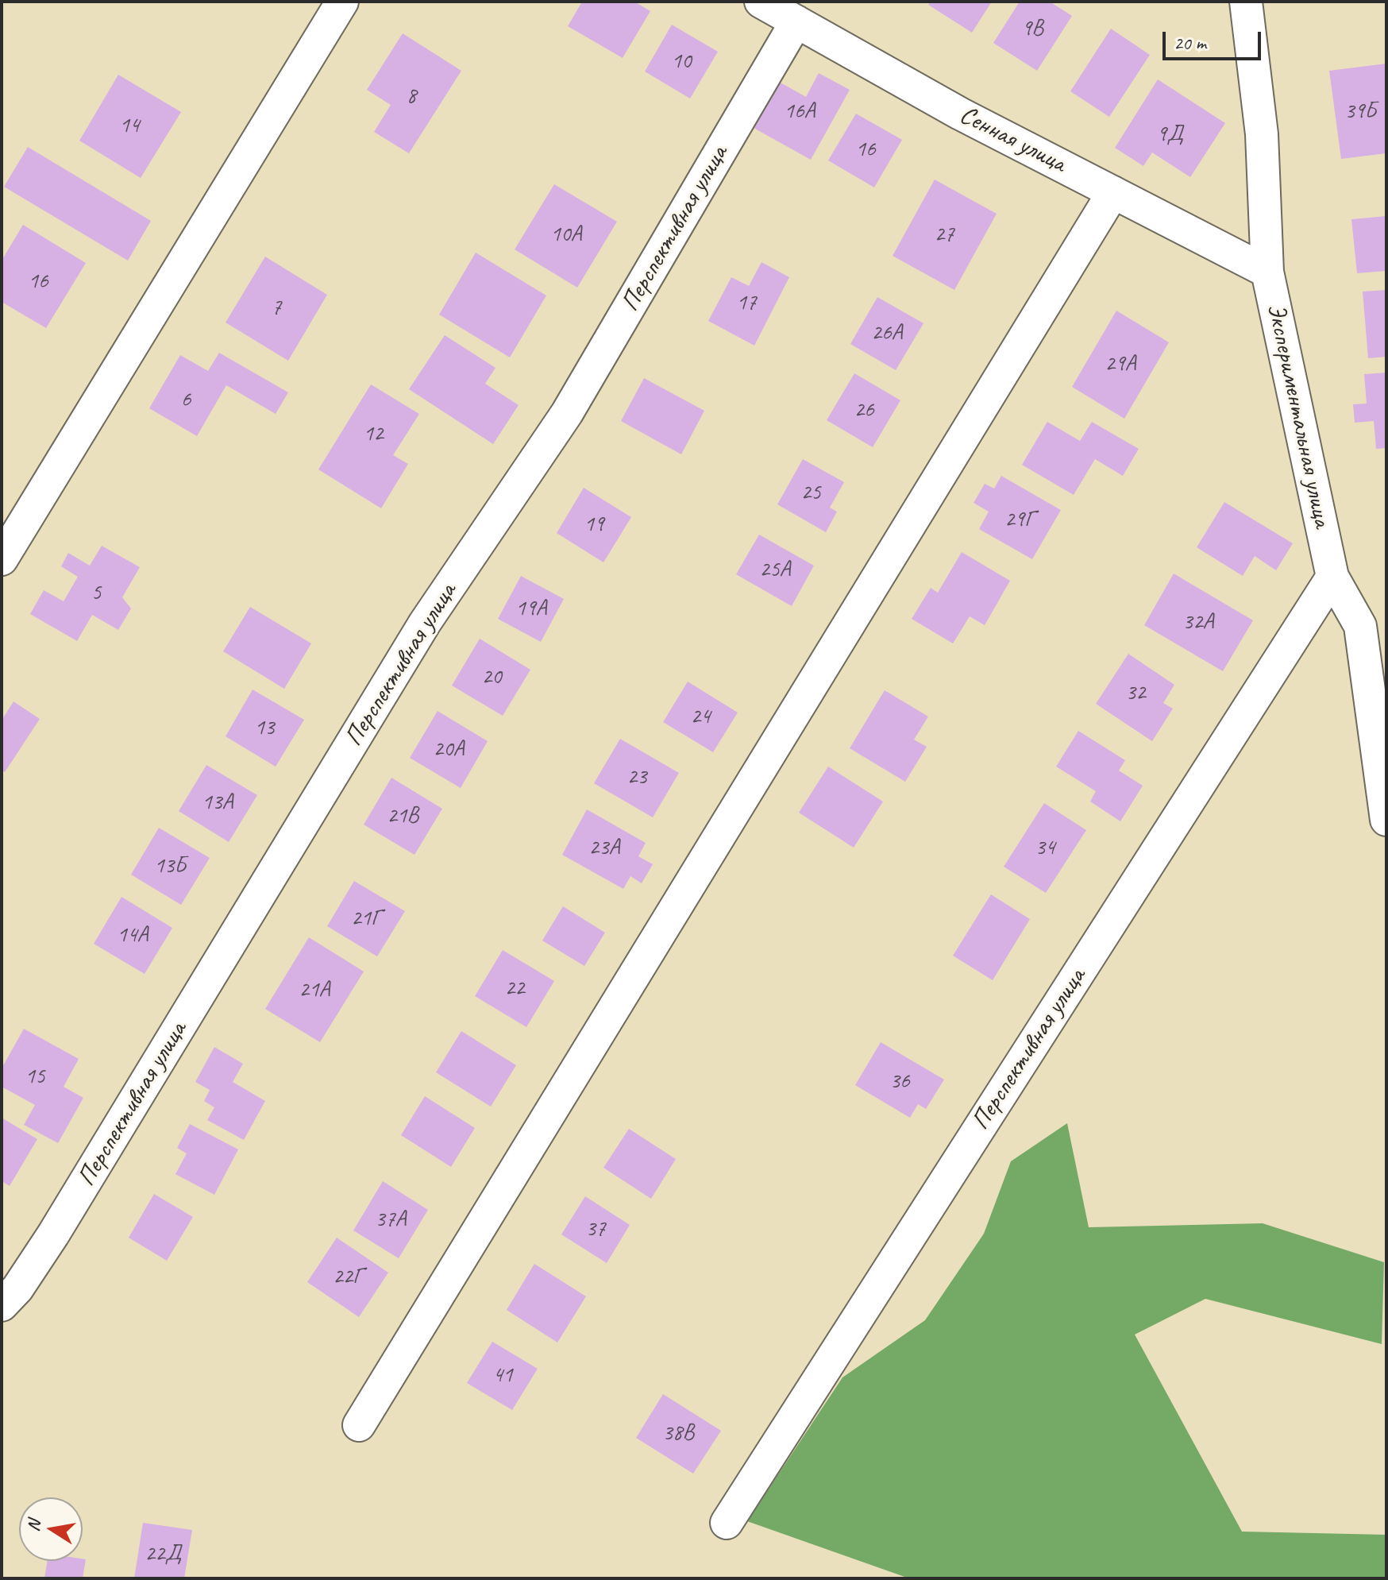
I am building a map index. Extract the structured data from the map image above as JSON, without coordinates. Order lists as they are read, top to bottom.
{
  "streets": {
    "street": ["Сенная улица", "Перспективная улица", "Экспериментальная улица"]
  },
  "crossings": [
    ["Сенная улица", "Перспективная улица"],
    ["Сенная улица", "Экспериментальная улица"],
    ["Перспективная улица", "Экспериментальная улица"]
  ],
  "house_numbers": [
    "9В",
    "10",
    "8",
    "16А",
    "39Б",
    "14",
    "9Д",
    "16",
    "10А",
    "27",
    "16",
    "17",
    "7",
    "26А",
    "29А",
    "6",
    "26",
    "12",
    "25",
    "29Г",
    "19",
    "25А",
    "5",
    "19А",
    "32А",
    "20",
    "32",
    "24",
    "13",
    "20А",
    "23",
    "13А",
    "21В",
    "23А",
    "34",
    "13Б",
    "21Г",
    "14А",
    "22",
    "21А",
    "15",
    "36",
    "37А",
    "37",
    "22Г",
    "41",
    "38В",
    "22Д"
  ],
  "scale_bar": "20 m",
  "north": "left"
}
